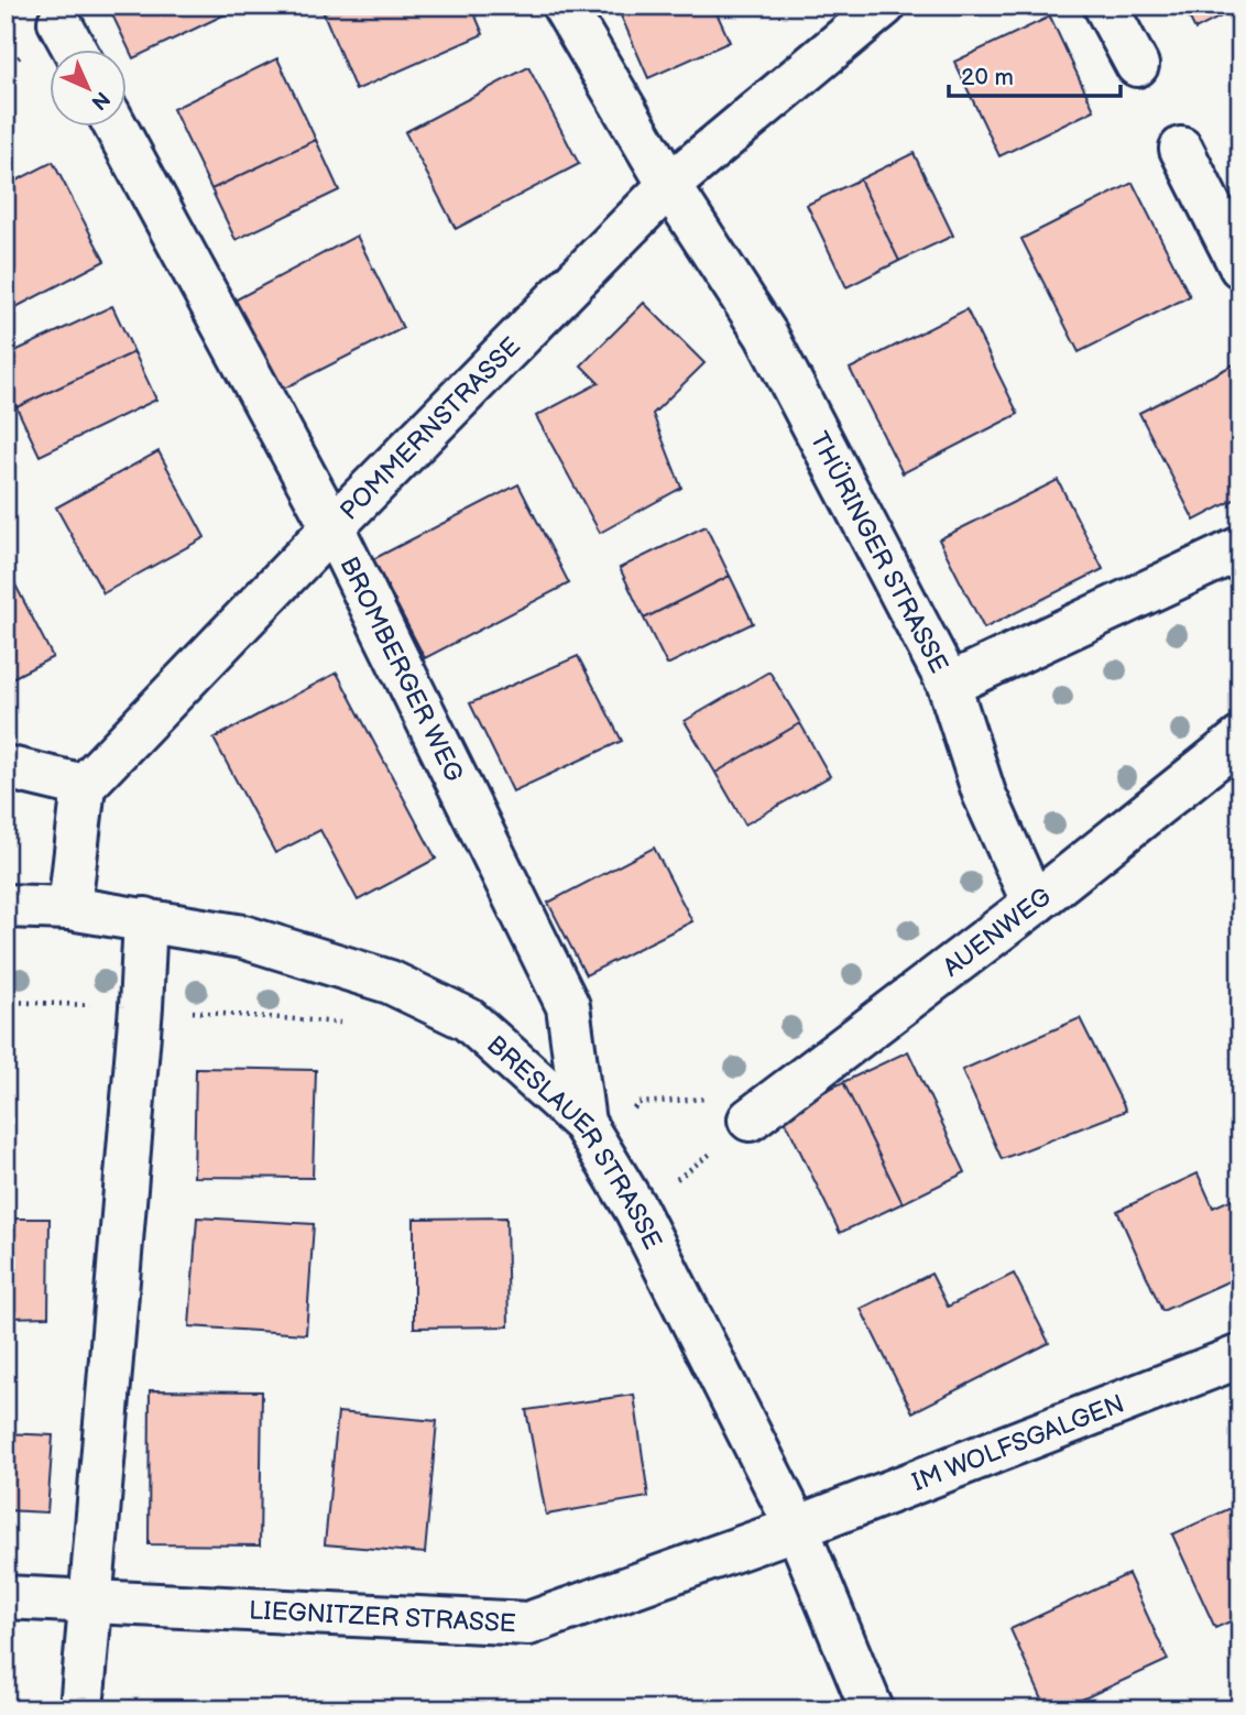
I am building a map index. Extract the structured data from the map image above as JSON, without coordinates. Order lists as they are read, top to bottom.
{
  "streets": {
    "street": [
      "POMMERNSTRASSE",
      "THÜRINGER STRASSE",
      "BROMBERGER WEG",
      "AUENWEG",
      "BRESLAUER STRASSE",
      "IM WOLFSGALGEN",
      "LIEGNITZER STRASSE"
    ]
  },
  "crossings": [
    ["POMMERNSTRASSE", "THÜRINGER STRASSE"],
    ["POMMERNSTRASSE", "BROMBERGER WEG"],
    ["BROMBERGER WEG", "BRESLAUER STRASSE"],
    ["BRESLAUER STRASSE", "IM WOLFSGALGEN"],
    ["BRESLAUER STRASSE", "LIEGNITZER STRASSE"],
    ["IM WOLFSGALGEN", "LIEGNITZER STRASSE"]
  ],
  "scale_bar": "20 m",
  "north": "bottom right"
}
